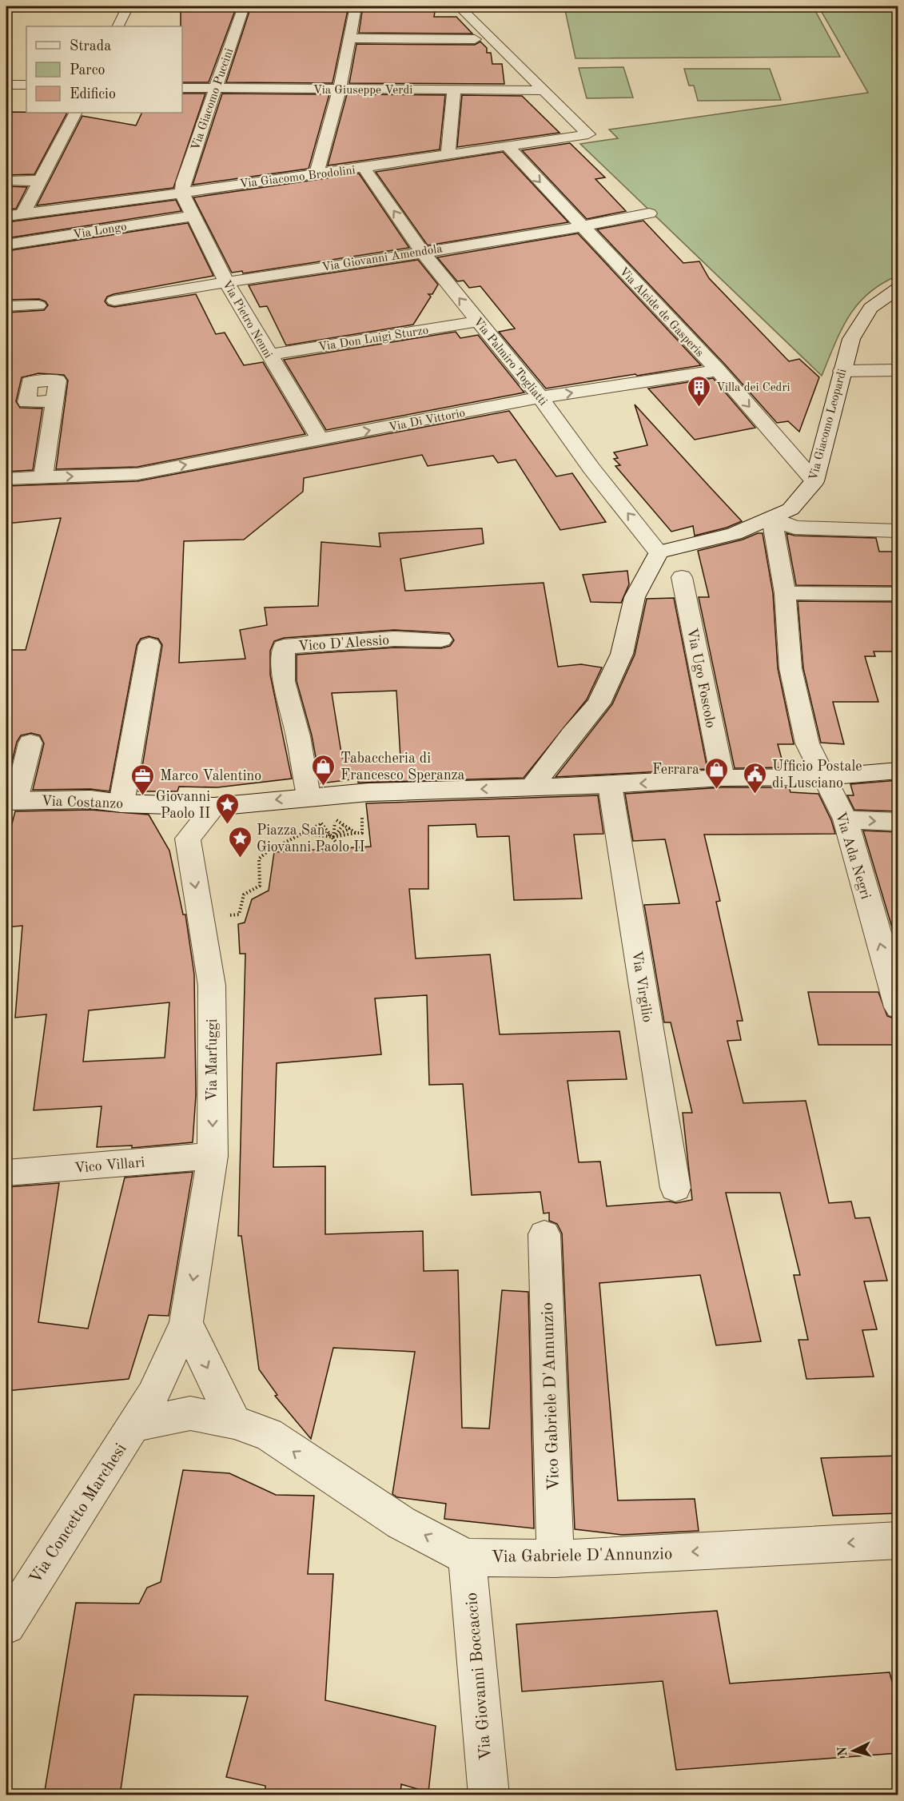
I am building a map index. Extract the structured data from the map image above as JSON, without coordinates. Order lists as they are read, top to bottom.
{
  "streets": {
    "street": [
      "Via Giuseppe Verdi",
      "Via Giacomo Puccini",
      "Via Giacomo Brodolini",
      "Via Longo",
      "Via Giovanni Amendola",
      "Via Alcide de Gasperis",
      "Via Pietro Nenni",
      "Via Don Luigi Sturzo",
      "Via Palmiro Togliatti",
      "Via Di Vittorio",
      "Via Giacomo Leopardi",
      "Vico D'Alessio",
      "Via Ugo Foscolo",
      "Via Costanzo",
      "Via Ada Negri",
      "Via Virgilio",
      "Via Marfuggi",
      "Vico Villari",
      "Vico Gabriele D'Annunzio",
      "Via Concetto Marchesi",
      "Via Gabriele D'Annunzio",
      "Via Giovanni Boccaccio"
    ]
  },
  "crossings": [
    ["Via Giuseppe Verdi", "Via Giacomo Puccini"],
    ["Via Giuseppe Verdi", "Via Giacomo Brodolini"],
    ["Via Giacomo Puccini", "Via Giacomo Brodolini"],
    ["Via Giacomo Puccini", "Via Pietro Nenni"],
    ["Via Giacomo Brodolini", "Via Alcide de Gasperis"],
    ["Via Giacomo Brodolini", "Via Pietro Nenni"],
    ["Via Giacomo Brodolini", "Via Palmiro Togliatti"],
    ["Via Longo", "Via Pietro Nenni"],
    ["Via Giovanni Amendola", "Via Alcide de Gasperis"],
    ["Via Giovanni Amendola", "Via Pietro Nenni"],
    ["Via Giovanni Amendola", "Via Palmiro Togliatti"],
    ["Via Alcide de Gasperis", "Via Di Vittorio"],
    ["Via Alcide de Gasperis", "Via Giacomo Leopardi"],
    ["Via Pietro Nenni", "Via Don Luigi Sturzo"],
    ["Via Pietro Nenni", "Via Di Vittorio"],
    ["Via Don Luigi Sturzo", "Via Palmiro Togliatti"],
    ["Via Palmiro Togliatti", "Via Di Vittorio"],
    ["Via Palmiro Togliatti", "Via Giacomo Leopardi"],
    ["Via Giacomo Leopardi", "Via Ada Negri"],
    ["Vico D'Alessio", "Via Costanzo"],
    ["Via Ugo Foscolo", "Via Costanzo"],
    ["Via Costanzo", "Via Ada Negri"],
    ["Via Costanzo", "Via Virgilio"],
    ["Via Costanzo", "Via Marfuggi"],
    ["Via Marfuggi", "Vico Villari"],
    ["Via Marfuggi", "Via Concetto Marchesi"],
    ["Via Marfuggi", "Via Gabriele D'Annunzio"],
    ["Vico Gabriele D'Annunzio", "Via Gabriele D'Annunzio"],
    ["Via Concetto Marchesi", "Via Gabriele D'Annunzio"],
    ["Via Gabriele D'Annunzio", "Via Giovanni Boccaccio"]
  ],
  "one_way": [
    "Via Alcide de Gasperis",
    "Via Palmiro Togliatti",
    "Via Di Vittorio",
    "Via Costanzo",
    "Via Ada Negri",
    "Via Marfuggi",
    "Via Gabriele D'Annunzio"
  ],
  "places": {
    "building": ["Villa dei Cedri"],
    "shop": ["Tabaccheria di Francesco Speranza", "Ferrara"],
    "public building": ["Ufficio Postale di Lusciano"],
    "office": ["Marco Valentino"],
    "place": ["Giovanni Paolo II", "Piazza San Giovanni Paolo II"]
  },
  "legend": ["Strada", "Parco", "Edificio"],
  "north": "left"
}
